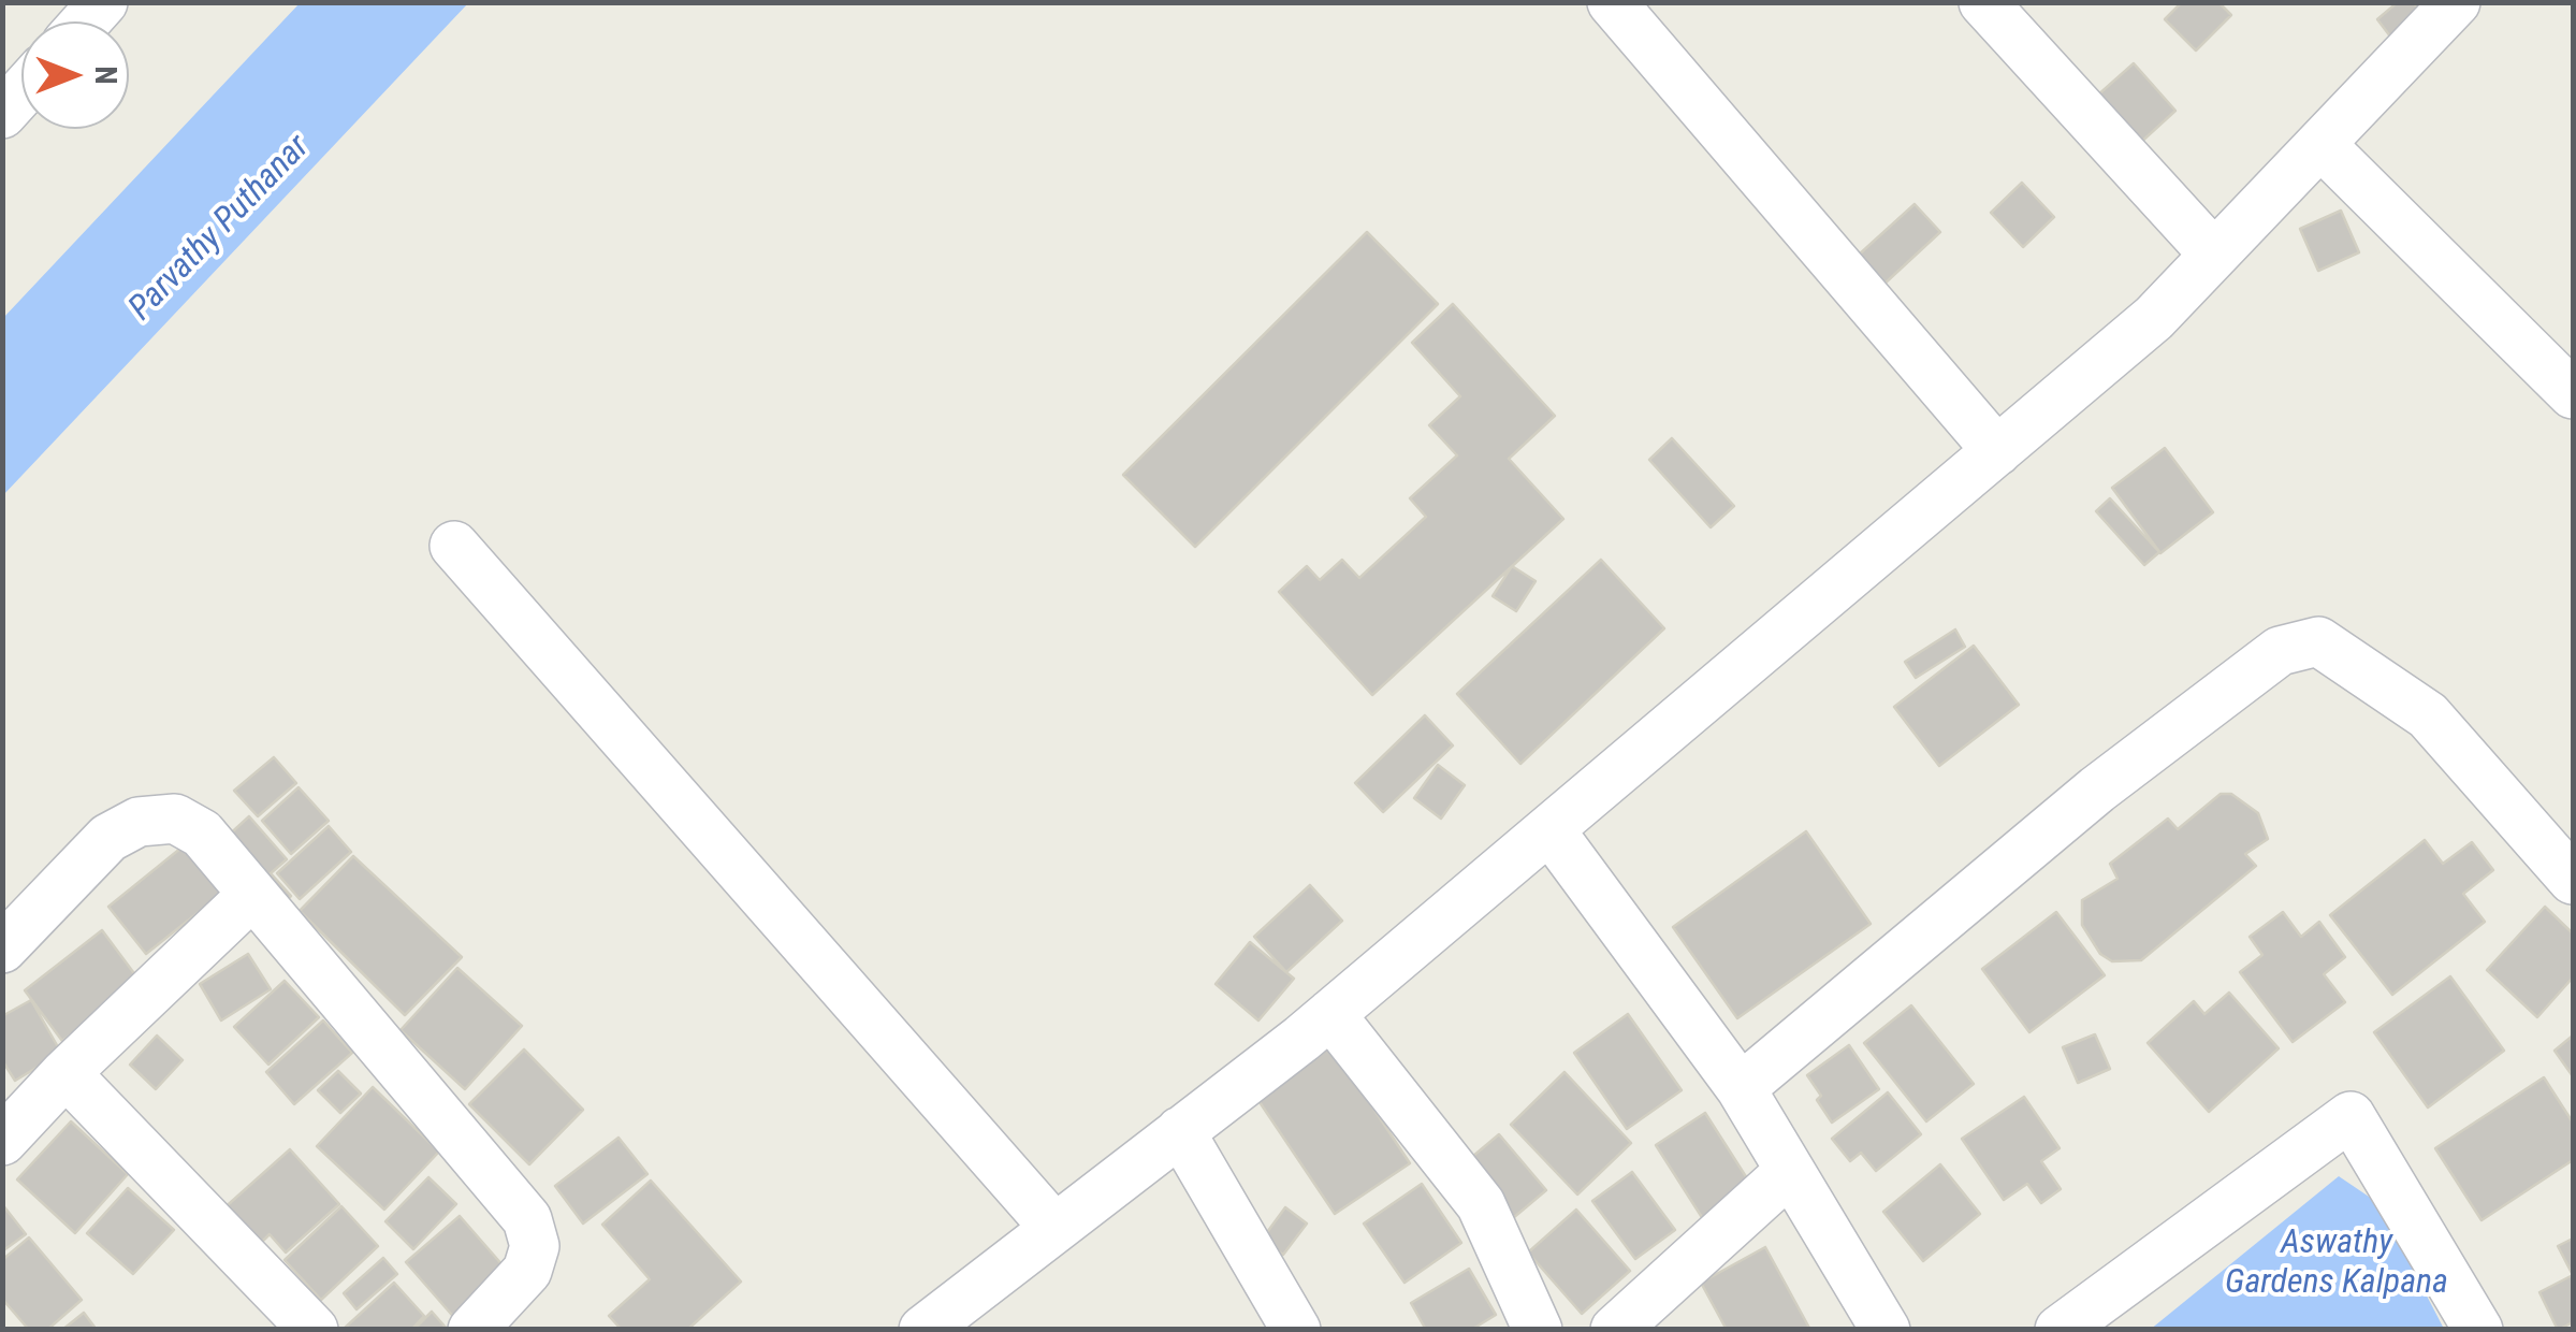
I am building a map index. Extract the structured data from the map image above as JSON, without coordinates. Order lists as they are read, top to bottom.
{
  "water": ["Parvathy Puthanar", "Aswathy Gardens Kalpana"],
  "north": "right"
}
